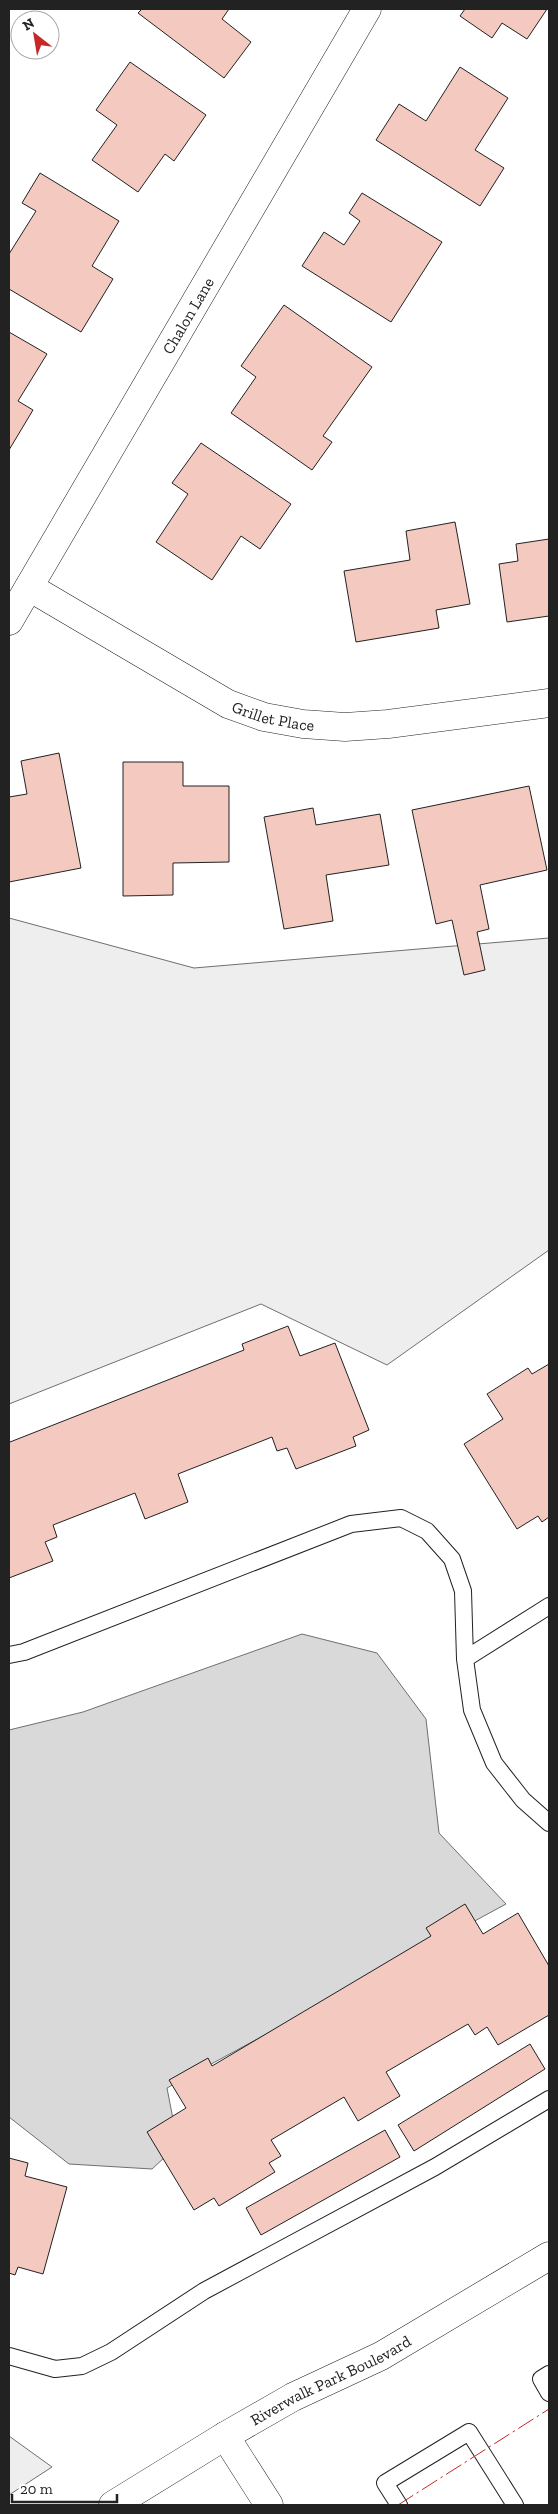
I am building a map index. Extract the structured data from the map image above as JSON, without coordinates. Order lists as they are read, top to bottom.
{
  "streets": {
    "street": ["Chalon Lane", "Grillet Place", "Riverwalk Park Boulevard"]
  },
  "crossings": [
    ["Chalon Lane", "Grillet Place"]
  ],
  "scale_bar": "20 m",
  "north": "top left"
}
